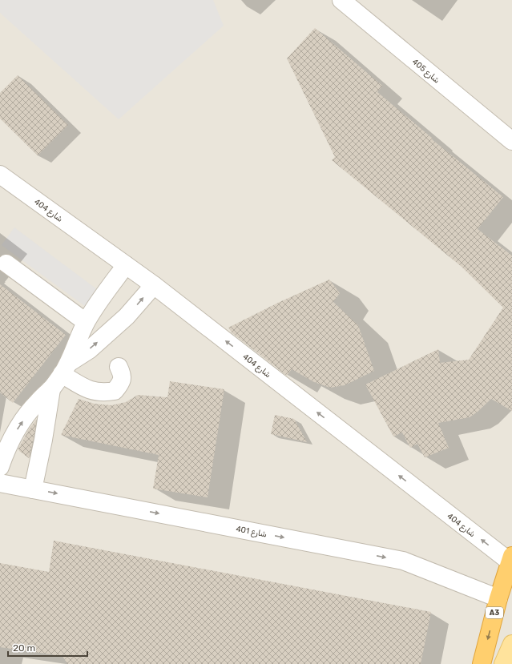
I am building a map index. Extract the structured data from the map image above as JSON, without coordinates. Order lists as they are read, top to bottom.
{
  "streets": {
    "highway": ["A3"],
    "street": ["شارع 405", "شارع 404", "شارع 401"]
  },
  "crossings": [
    ["شارع 404", "A3"],
    ["شارع 401", "A3"]
  ],
  "one_way": ["شارع 404", "شارع 401"],
  "scale_bar": "20 m"
}
